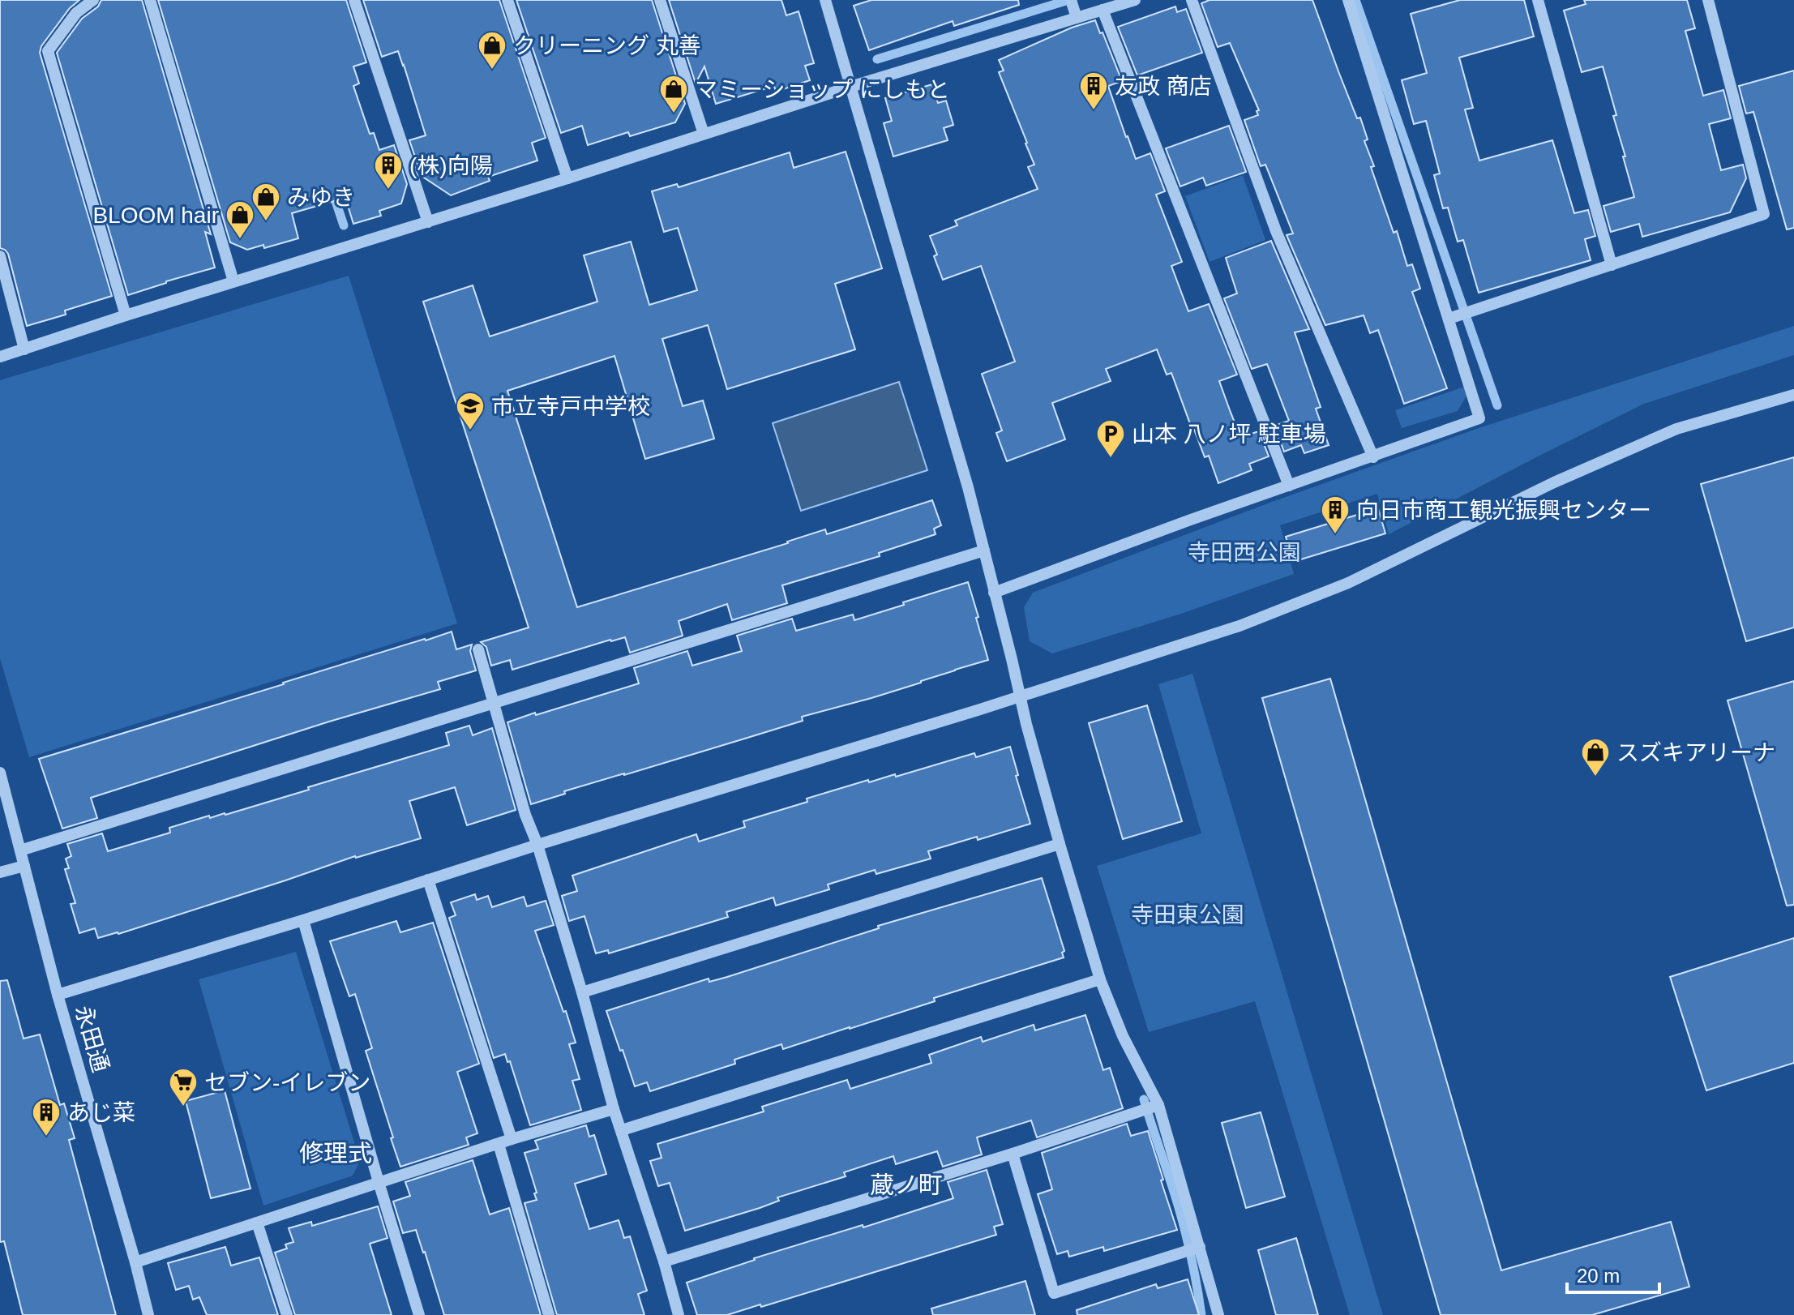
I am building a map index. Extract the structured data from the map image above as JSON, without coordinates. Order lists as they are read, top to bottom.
{
  "streets": {
    "street": ["永田通"]
  },
  "districts": ["修理式", "蔵ノ町"],
  "parks": ["寺田西公園", "寺田東公園"],
  "places": {
    "shop": [
      "クリーニング 丸善",
      "マミーショップ にしもと",
      "みゆき",
      "BLOOM hair",
      "スズキアリーナ"
    ],
    "building": [
      "友政 商店",
      "(株)向陽",
      "向日市商工観光振興センター",
      "あじ菜"
    ],
    "school or university": ["市立寺戸中学校"],
    "parking": ["山本 八ノ坪 駐車場"],
    "supermarket": ["セブン-イレブン"]
  },
  "scale_bar": "20 m"
}
